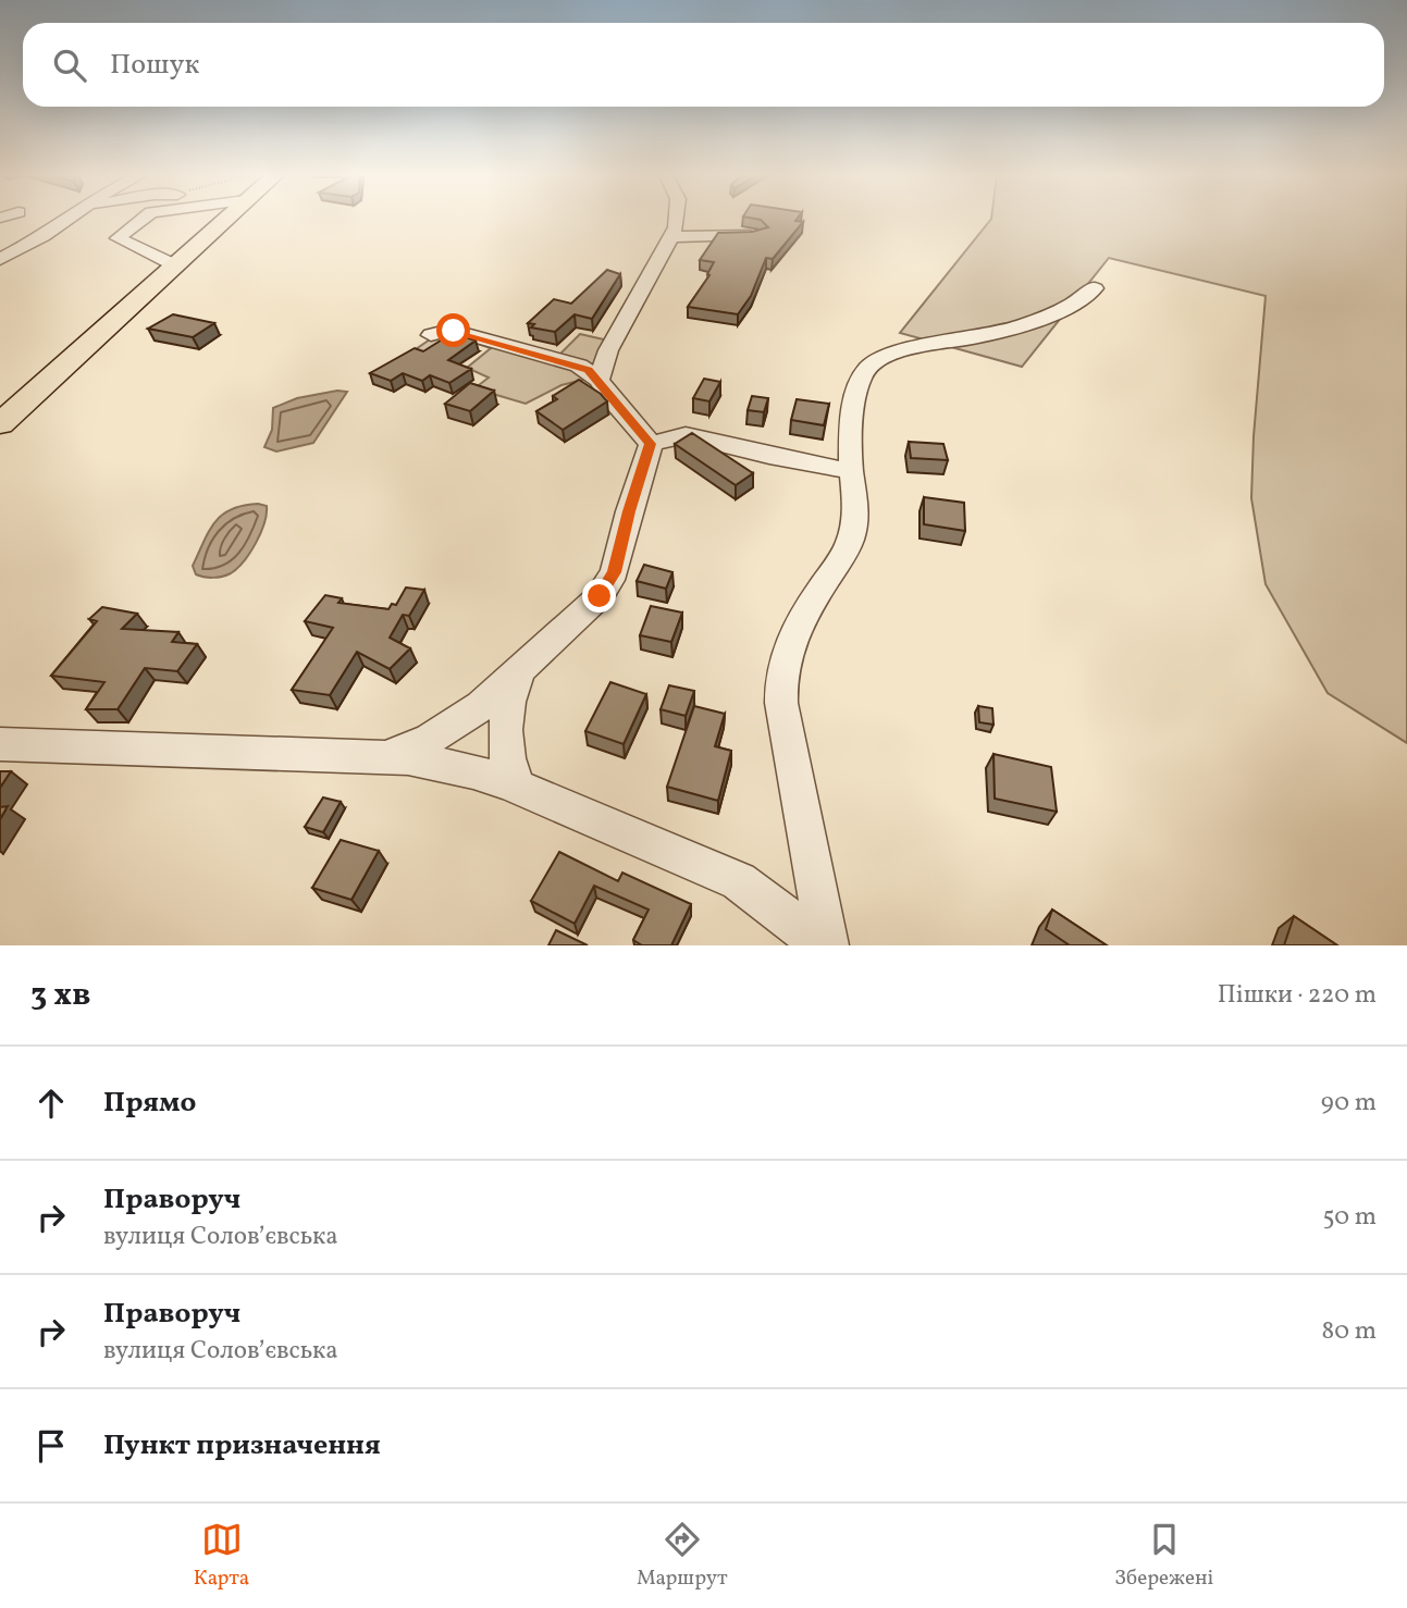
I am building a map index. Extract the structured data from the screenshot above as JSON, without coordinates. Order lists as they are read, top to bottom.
{
  "page": {
    "search": "Пошук",
    "heading": ["3 хв", "Пішки · 220 m"],
    "list": [
      ["Прямо", "90 m"],
      ["Праворуч", "вулиця Соловʼєвська", "50 m"],
      ["Праворуч", "вулиця Соловʼєвська", "80 m"],
      "Пункт призначення"
    ],
    "nav": ["Карта", "Маршрут", "Збережені"]
  }
}
